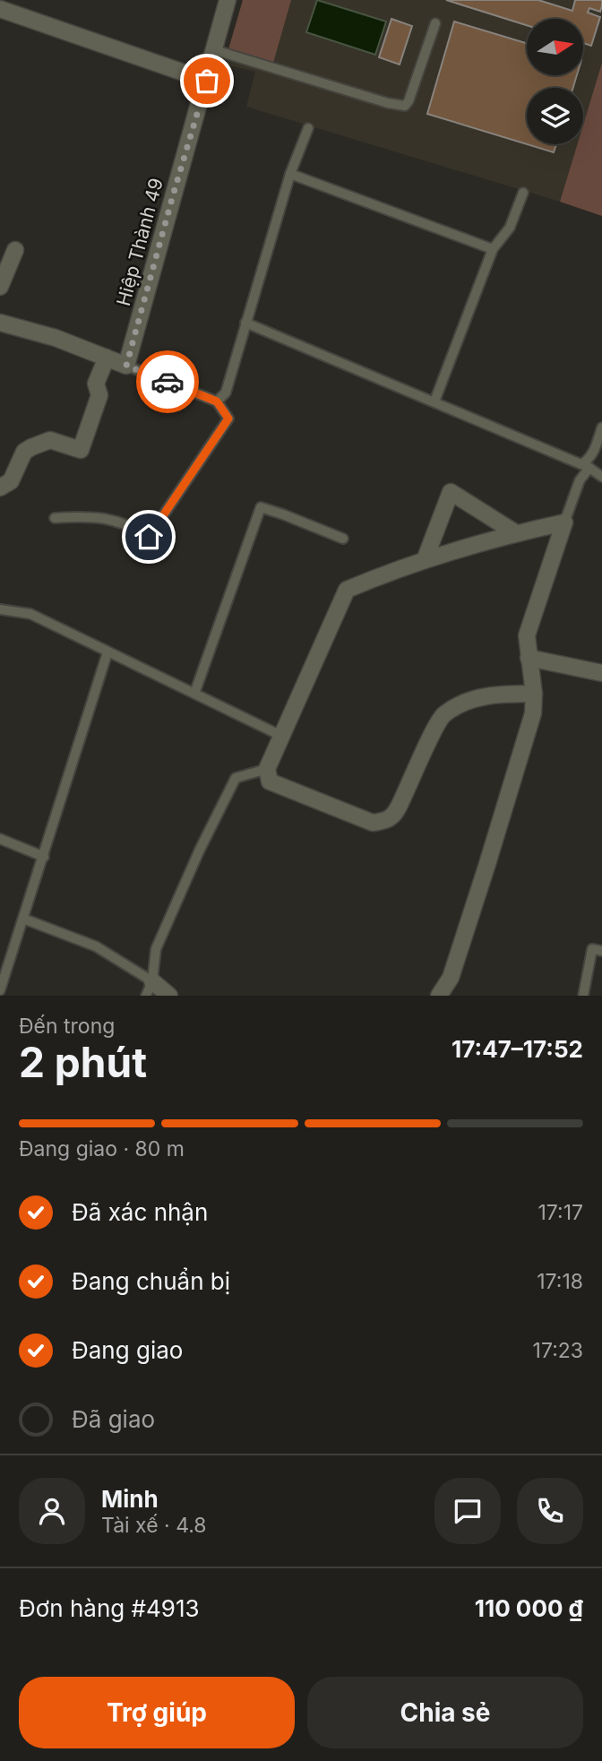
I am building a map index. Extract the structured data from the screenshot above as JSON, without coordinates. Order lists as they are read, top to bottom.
{
  "streets": {
    "street": ["Hiệp Thành 49"]
  },
  "north": "right",
  "page": {
    "heading": ["2 phút", "Đến trong", "17:47–17:52"],
    "panel": [
      "Minh",
      "Tài xế · 4.8",
      "Đơn hàng #4913",
      "110 000 ₫"
    ],
    "bar": "Đang giao · 80 m",
    "list": [
      ["Đã xác nhận", "17:17"],
      ["Đang chuẩn bị", "17:18"],
      ["Đang giao", "17:23"],
      "Đã giao"
    ],
    "buttons": ["Trợ giúp", "Chia sẻ"]
  }
}
